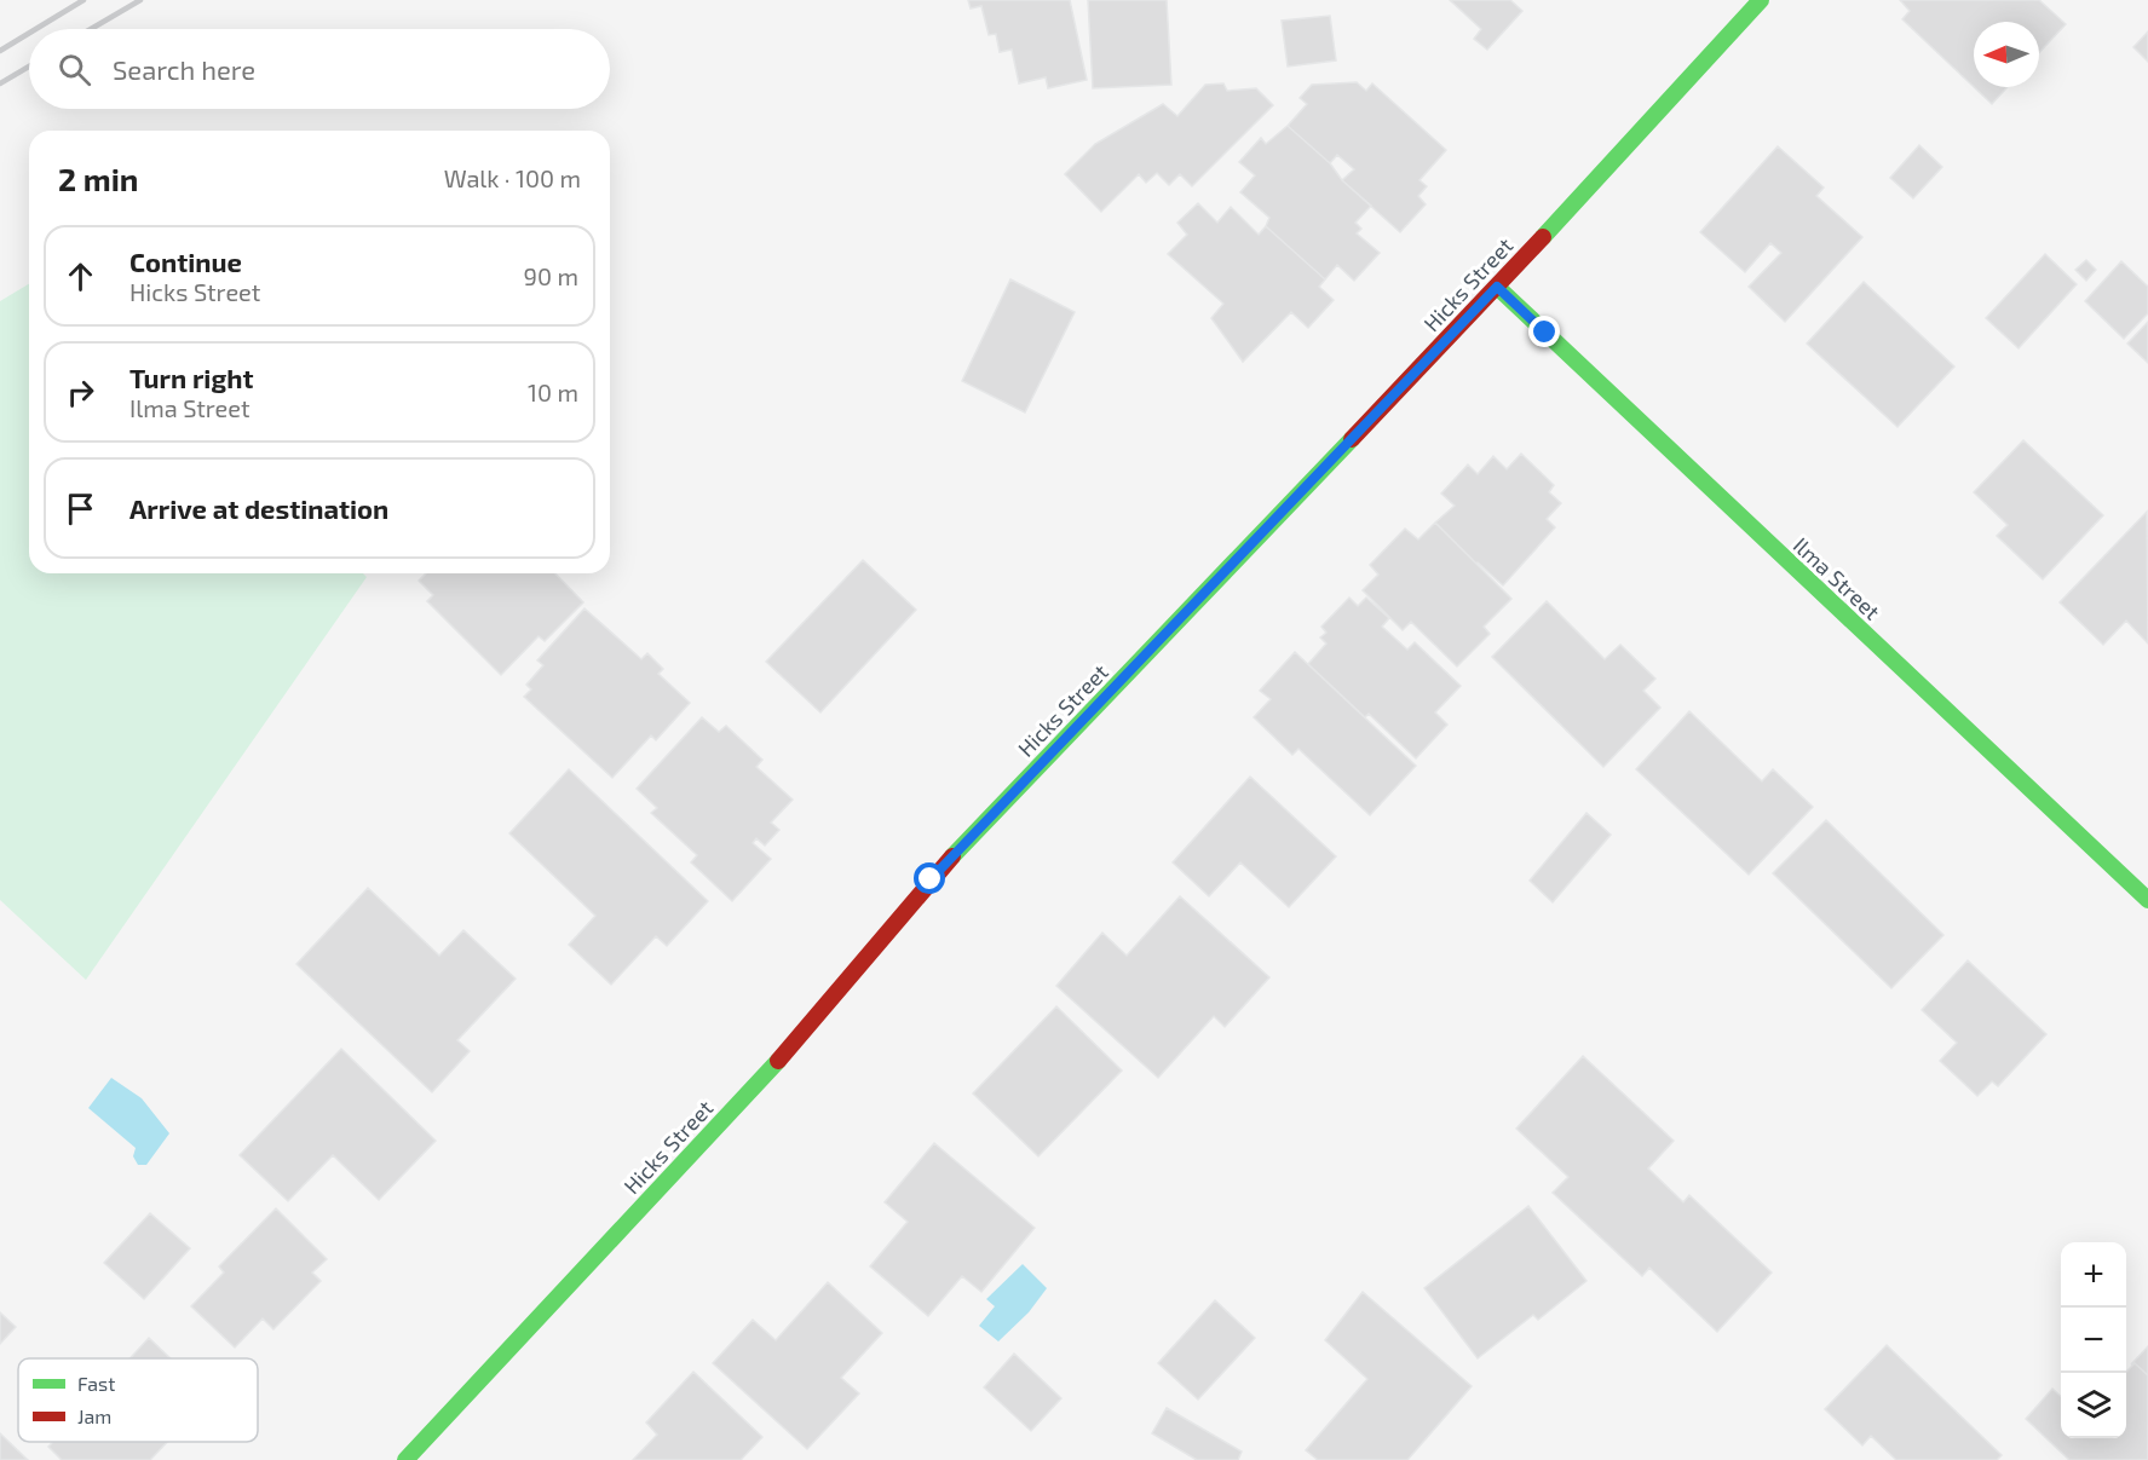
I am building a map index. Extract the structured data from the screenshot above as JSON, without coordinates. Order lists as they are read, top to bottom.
{
  "streets": {
    "street": ["Hicks Street", "Ilma Street"]
  },
  "crossings": [
    ["Hicks Street", "Ilma Street"]
  ],
  "legend": ["Fast", "Jam"],
  "north": "left",
  "page": {
    "search": "Search here",
    "heading": ["2 min", "Walk · 100 m"],
    "list": [
      ["Continue", "Hicks Street", "90 m"],
      ["Turn right", "Ilma Street", "10 m"],
      "Arrive at destination"
    ],
    "map_buttons": ["+", "−"]
  }
}
